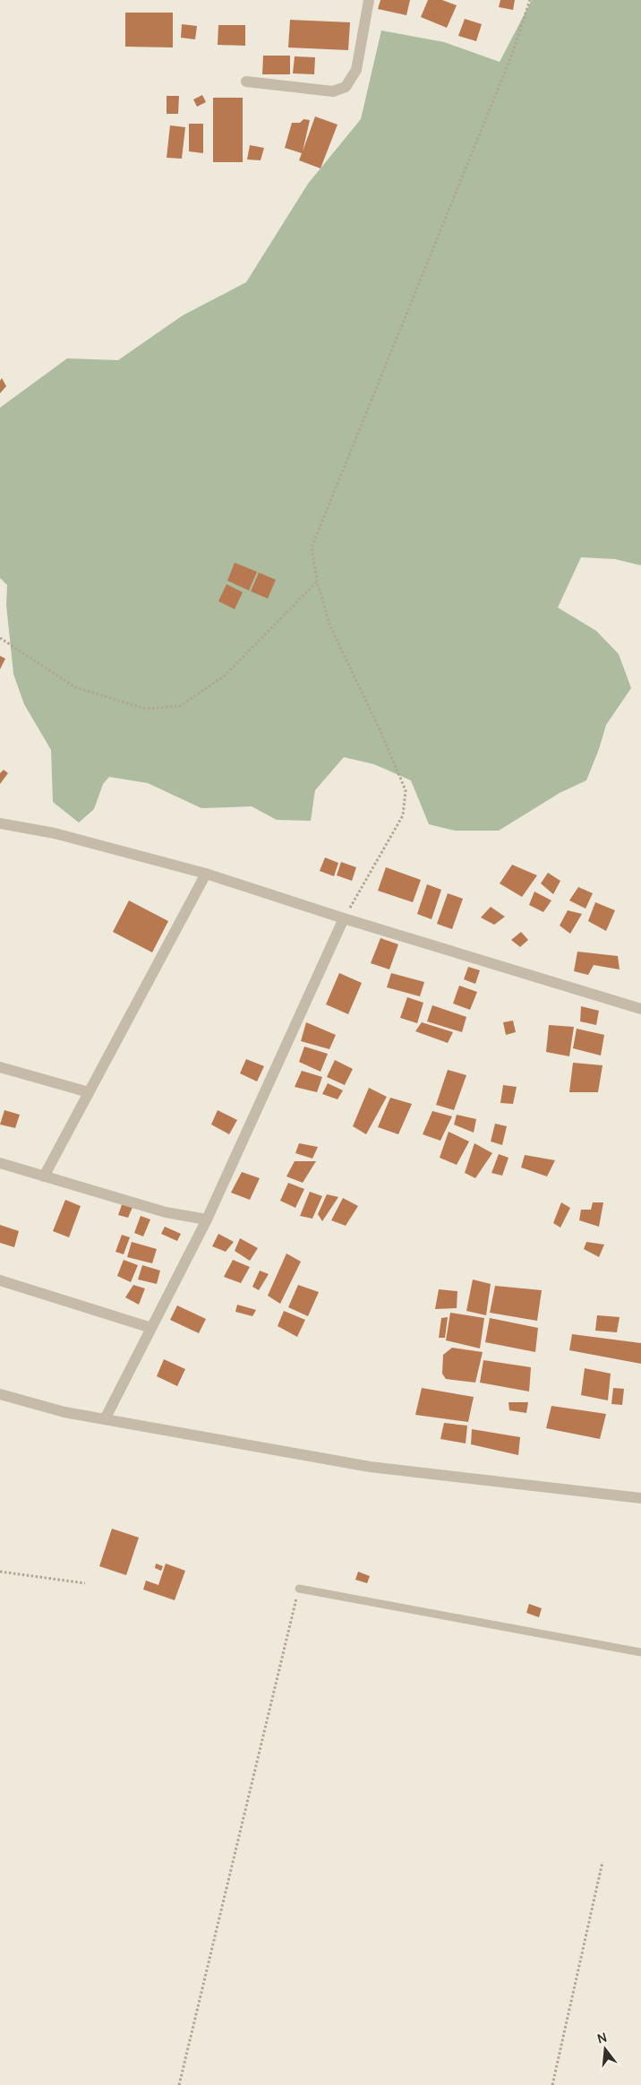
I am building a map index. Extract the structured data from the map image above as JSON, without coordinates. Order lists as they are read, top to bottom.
{
  "north": "top"
}
